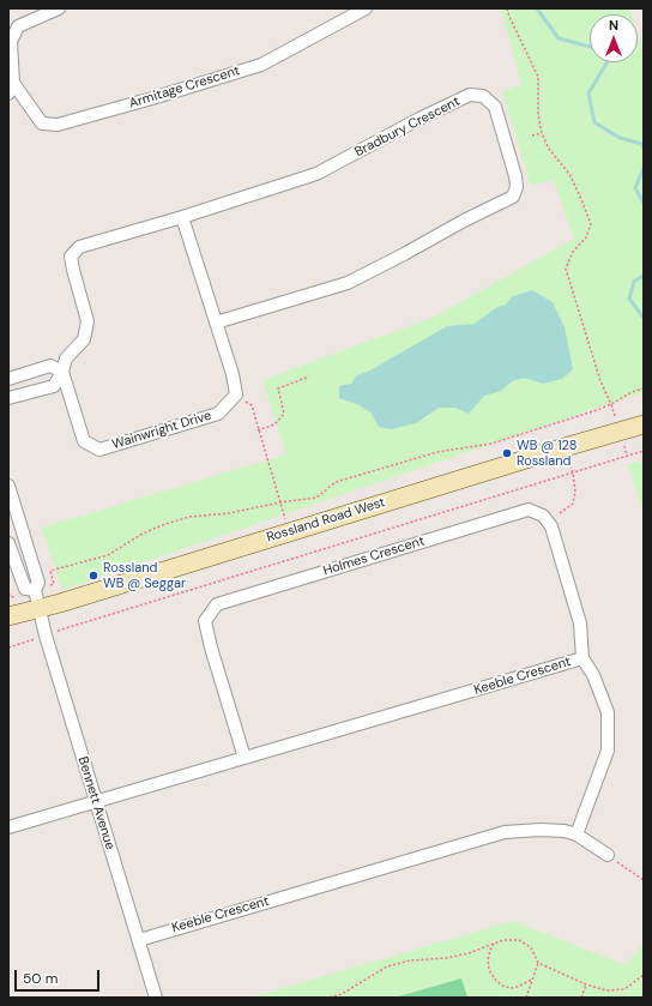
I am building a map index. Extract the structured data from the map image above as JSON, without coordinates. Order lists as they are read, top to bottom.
{
  "streets": {
    "main road": ["Rossland Road West"],
    "street": [
      "Armitage Crescent",
      "Bradbury Crescent",
      "Wainwright Drive",
      "Holmes Crescent",
      "Keeble Crescent",
      "Bennett Avenue"
    ]
  },
  "crossings": [
    ["Bradbury Crescent", "Wainwright Drive"],
    ["Rossland Road West", "Bennett Avenue"],
    ["Holmes Crescent", "Keeble Crescent"],
    ["Keeble Crescent", "Bennett Avenue"]
  ],
  "places": ["WB @ 128 Rossland", "Rossland WB @ Seggar"],
  "scale_bar": "50 m",
  "north": "top"
}
